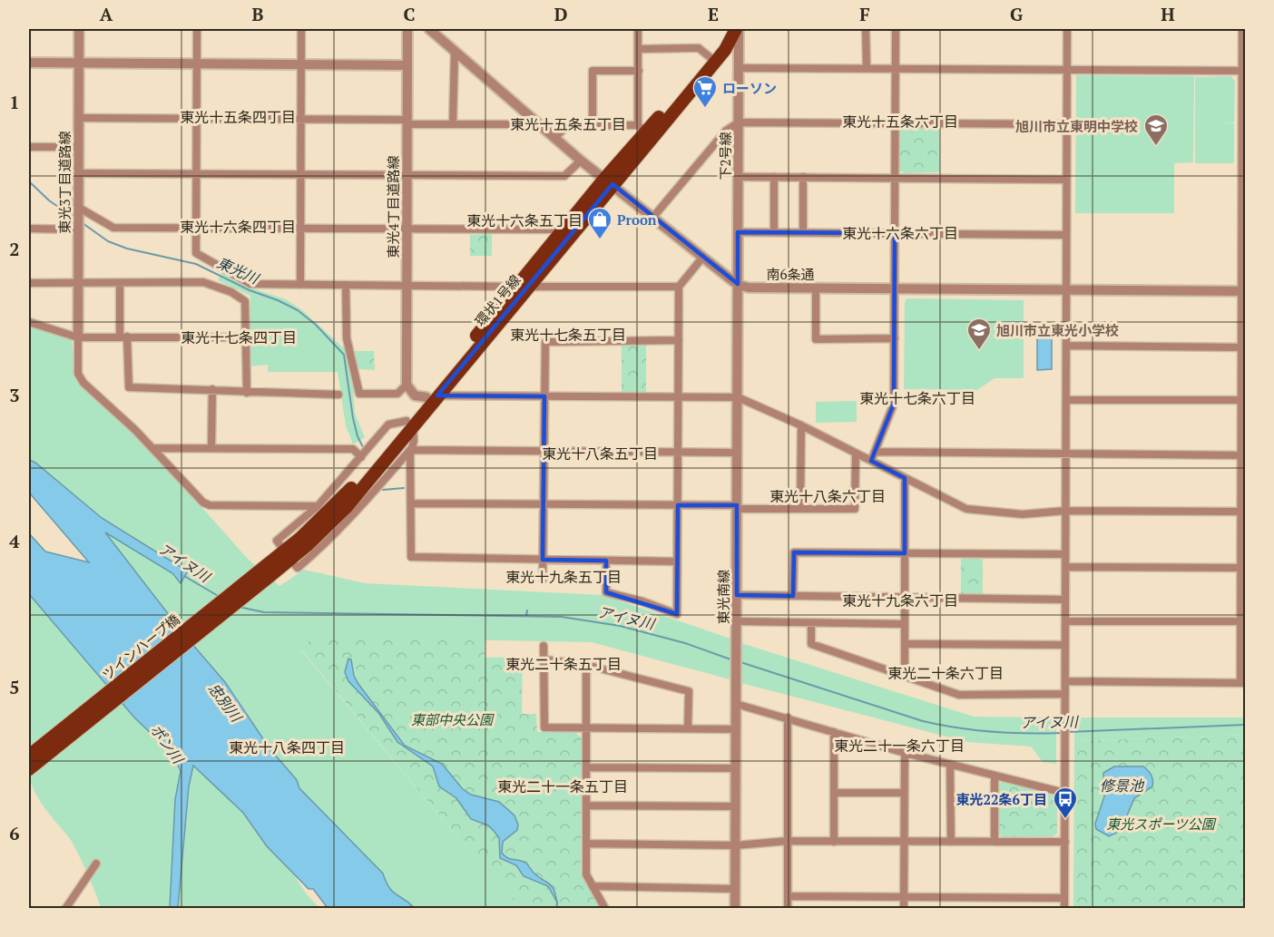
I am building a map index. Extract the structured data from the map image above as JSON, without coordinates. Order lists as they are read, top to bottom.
{
  "streets": {
    "main road": ["環状1号線", "ツインハープ橋"],
    "street": [
      "下2号線",
      "東光3丁目道路線",
      "東光4丁目道路線",
      "南6条通",
      "東光南線"
    ]
  },
  "crossings": [
    ["下2号線", "南6条通"],
    ["下2号線", "環状1号線"],
    ["下2号線", "東光南線"],
    ["南6条通", "東光南線"],
    ["環状1号線", "ツインハープ橋"]
  ],
  "districts": [
    "東光十五条四丁目",
    "東光十五条六丁目",
    "東光十五条五丁目",
    "東光十六条五丁目",
    "東光十六条四丁目",
    "東光十六条六丁目",
    "東光十七条五丁目",
    "東光十七条四丁目",
    "東光十七条六丁目",
    "東光十八条五丁目",
    "東光十八条六丁目",
    "東光十九条五丁目",
    "東光十九条六丁目",
    "東光二十条五丁目",
    "東光二十条六丁目",
    "東光二十一条六丁目",
    "東光十八条四丁目",
    "東光二十一条五丁目"
  ],
  "water": [
    "東光川",
    "アイヌ川",
    "忠別川",
    "ポン川",
    "修景池"
  ],
  "parks": ["東部中央公園", "東光スポーツ公園"],
  "places": {
    "supermarket": ["ローソン"],
    "school or university": ["旭川市立東明中学校", "旭川市立東光小学校"],
    "shop": ["Proon"],
    "bus stop": ["東光22条6丁目"]
  },
  "grid": {
    "columns": [
      "A",
      "B",
      "C",
      "D",
      "E",
      "F",
      "G",
      "H"
    ],
    "rows": [
      "1",
      "2",
      "3",
      "4",
      "5",
      "6"
    ]
  }
}
